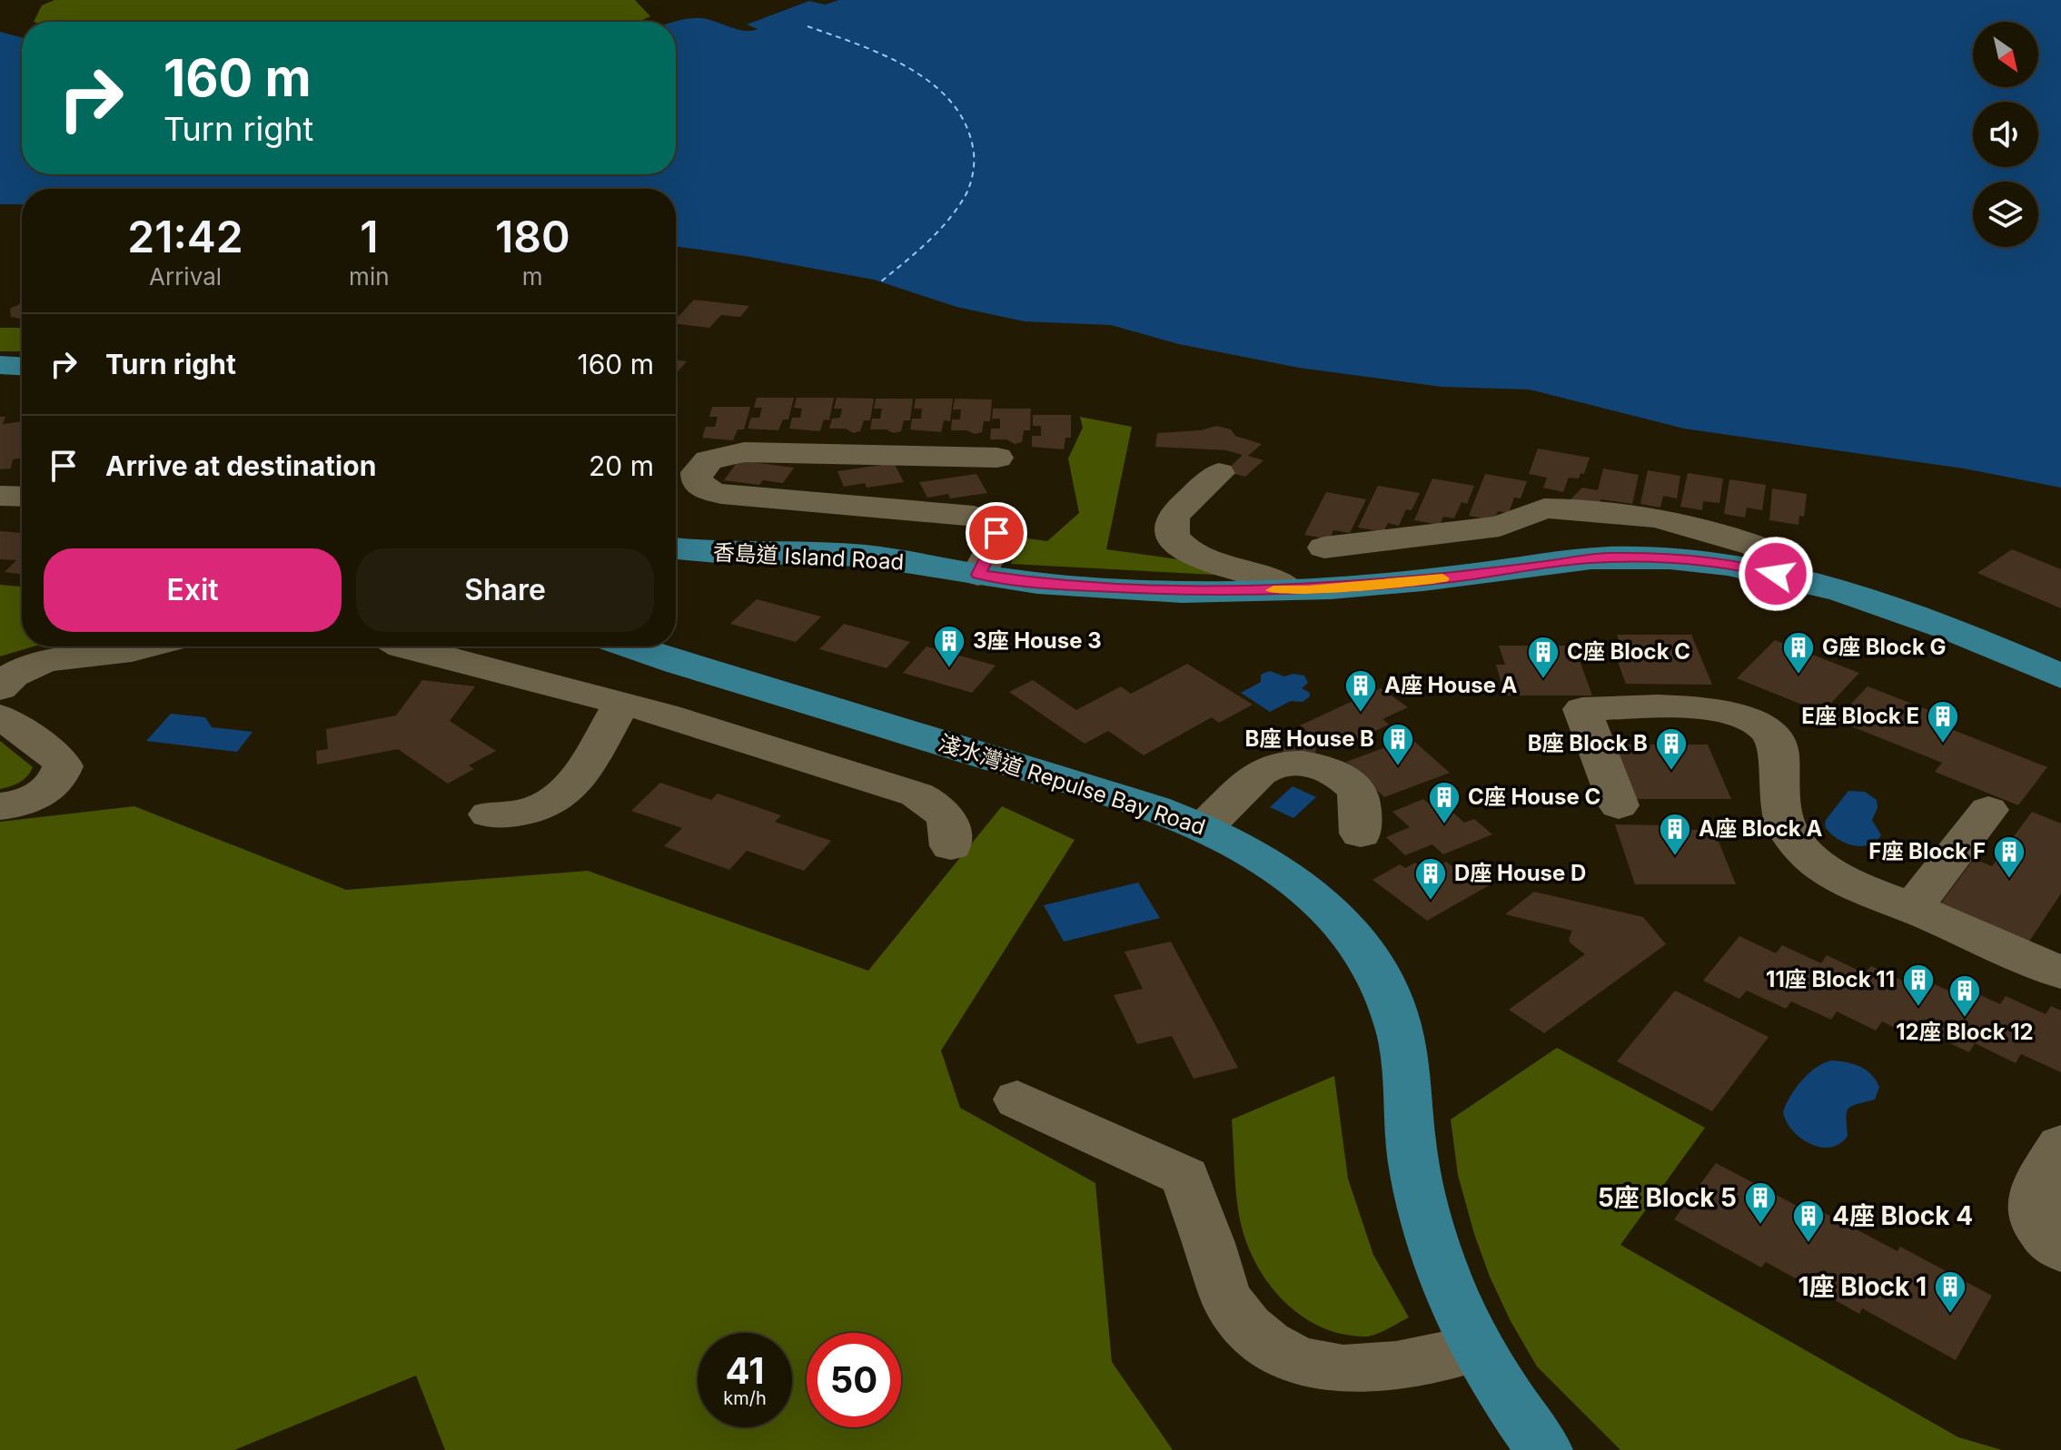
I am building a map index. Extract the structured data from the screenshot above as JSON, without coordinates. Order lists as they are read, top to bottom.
{
  "streets": {
    "main road": ["香島道 Island Road", "淺水灣道 Repulse Bay Road"]
  },
  "places": {
    "building": [
      "3座 House 3",
      "G座 Block G",
      "C座 Block C",
      "A座 House A",
      "E座 Block E",
      "B座 House B",
      "B座 Block B",
      "C座 House C",
      "A座 Block A",
      "F座 Block F",
      "D座 House D",
      "11座 Block 11",
      "12座 Block 12",
      "5座 Block 5",
      "4座 Block 4",
      "1座 Block 1"
    ]
  },
  "north": "bottom right",
  "page": {
    "turn": ["160 m", "Turn right"],
    "eta": [
      "21:42",
      "Arrival",
      "1",
      "min",
      "180",
      "m"
    ],
    "list": [
      {
        "name": "Turn right",
        "value": "160 m"
      },
      {
        "name": "Arrive at destination",
        "value": "20 m"
      }
    ],
    "buttons": ["Exit", "Share"],
    "speed": "41 km/h",
    "limit": "50"
  }
}
